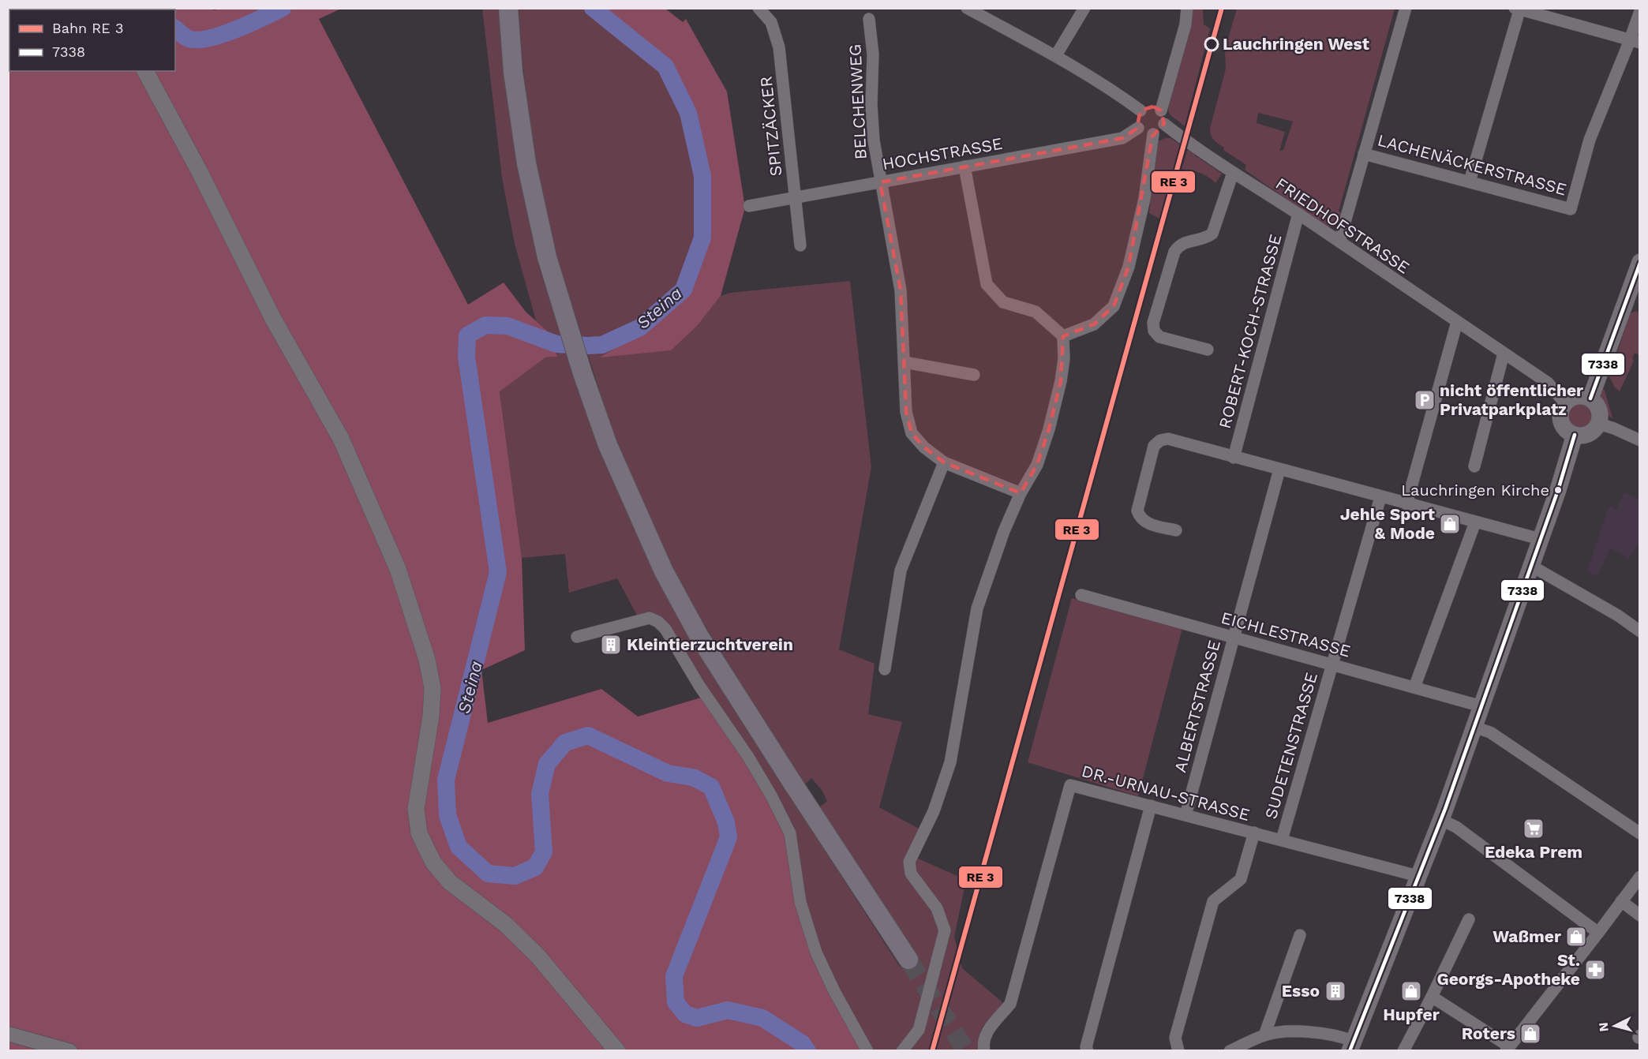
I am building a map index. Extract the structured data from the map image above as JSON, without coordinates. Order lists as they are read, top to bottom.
{
  "streets": {
    "street": [
      "BELCHENWEG",
      "SPITZÄCKER",
      "HOCHSTRASSE",
      "LACHENÄCKERSTRASSE",
      "FRIEDHOFSTRASSE",
      "ROBERT-KOCH-STRASSE",
      "EICHLESTRASSE",
      "ALBERTSTRASSE",
      "SUDETENSTRASSE",
      "DR.-URNAU-STRASSE"
    ]
  },
  "crossings": [
    ["BELCHENWEG", "HOCHSTRASSE"],
    ["SPITZÄCKER", "HOCHSTRASSE"],
    ["HOCHSTRASSE", "FRIEDHOFSTRASSE"],
    ["FRIEDHOFSTRASSE", "ROBERT-KOCH-STRASSE"],
    ["EICHLESTRASSE", "ALBERTSTRASSE"],
    ["EICHLESTRASSE", "SUDETENSTRASSE"],
    ["ALBERTSTRASSE", "DR.-URNAU-STRASSE"],
    ["SUDETENSTRASSE", "DR.-URNAU-STRASSE"]
  ],
  "water": ["Steina"],
  "places": {
    "other": ["Lauchringen West", "Lauchringen Kirche"],
    "parking": ["nicht öffentlicher Privatparkplatz"],
    "shop": [
      "Jehle Sport & Mode",
      "Waßmer",
      "Hupfer",
      "Roters"
    ],
    "building": ["Kleintierzuchtverein", "Esso"],
    "supermarket": ["Edeka Prem"],
    "pharmacy": ["St. Georgs-Apotheke"]
  },
  "lines": ["transit line 7338"],
  "legend": ["Bahn RE 3", "7338"],
  "north": "left"
}
